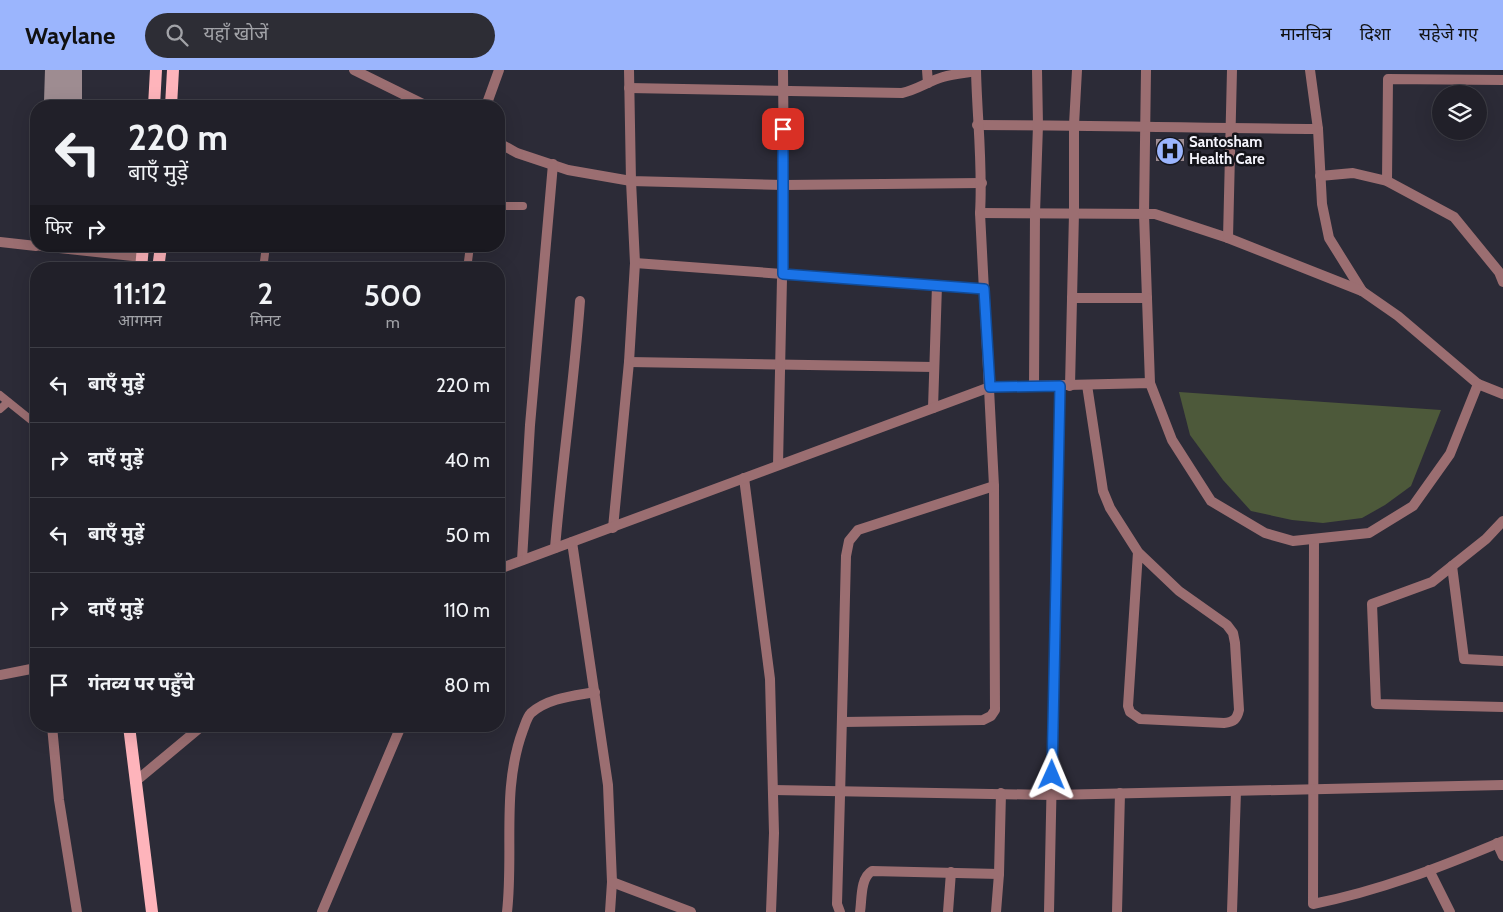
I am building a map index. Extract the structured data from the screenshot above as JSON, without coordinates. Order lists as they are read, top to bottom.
{
  "places": {
    "hospital": ["Santosham Health Care"]
  },
  "page": {
    "header": "Waylane",
    "search": "यहाँ खोजें",
    "nav": ["मानचित्र", "दिशा", "सहेजे गए"],
    "turn": ["220 m", "बाएँ मुड़ें"],
    "then": "फिर",
    "eta": [
      "11:12",
      "आगमन",
      "2",
      "मिनट",
      "500",
      "m"
    ],
    "list": [
      {
        "name": "बाएँ मुड़ें",
        "value": "220 m"
      },
      {
        "name": "दाएँ मुड़ें",
        "value": "40 m"
      },
      {
        "name": "बाएँ मुड़ें",
        "value": "50 m"
      },
      {
        "name": "दाएँ मुड़ें",
        "value": "110 m"
      },
      {
        "name": "गंतव्य पर पहुँचे",
        "value": "80 m"
      }
    ]
  }
}
